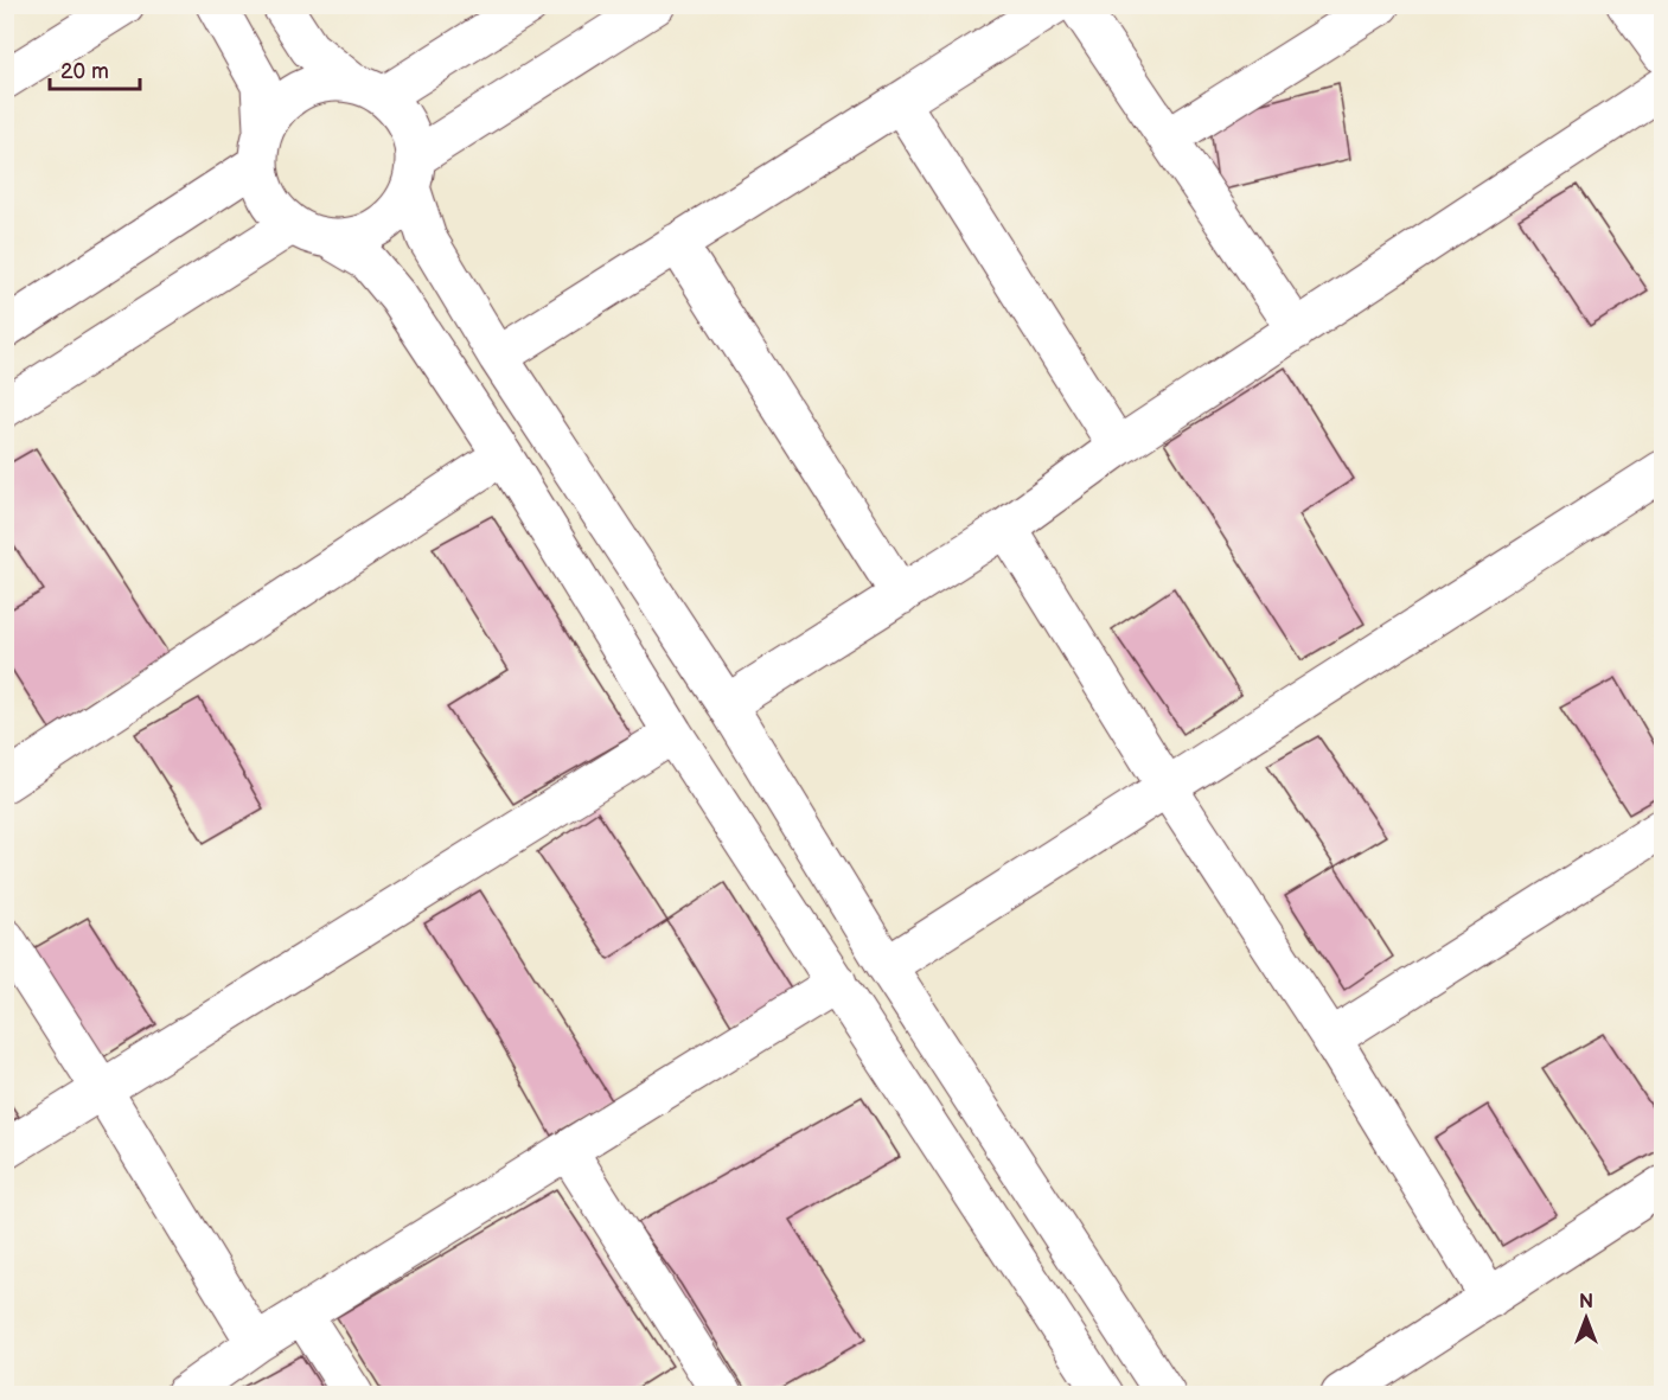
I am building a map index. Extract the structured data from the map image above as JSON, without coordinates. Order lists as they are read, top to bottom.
{
  "scale_bar": "20 m",
  "north": "top"
}
